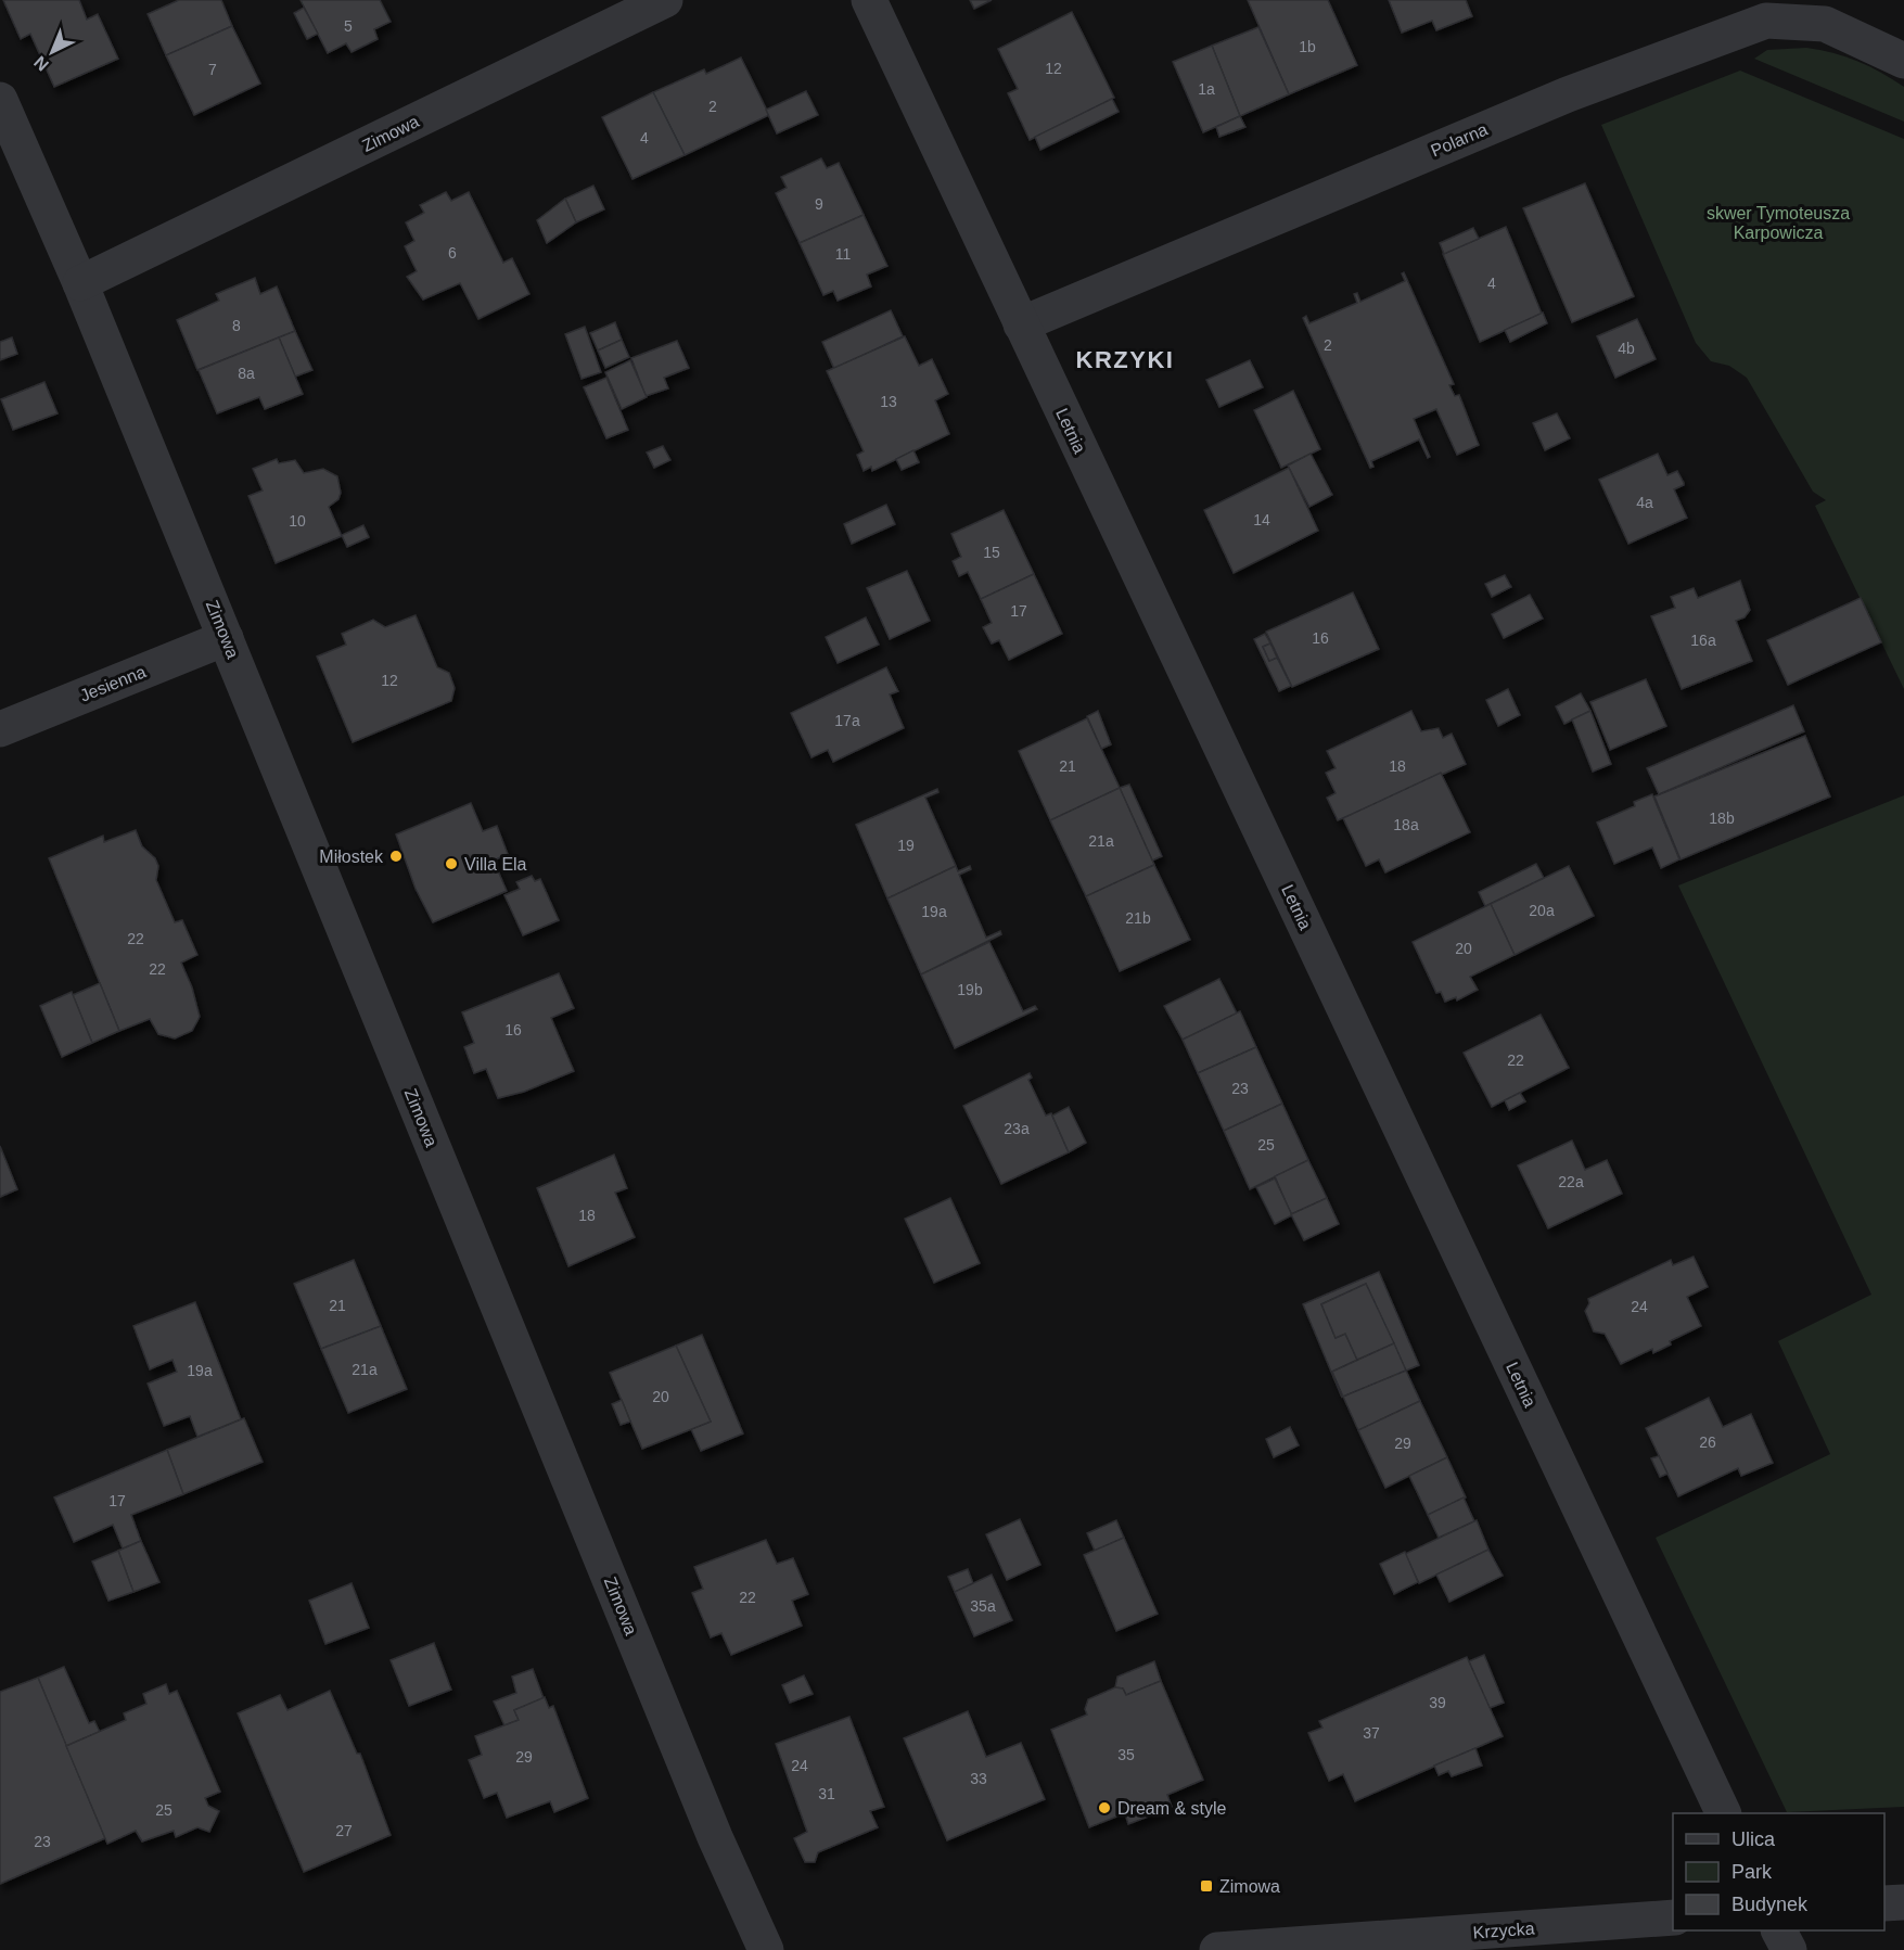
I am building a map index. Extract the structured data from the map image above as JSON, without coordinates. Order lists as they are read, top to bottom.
{
  "streets": {
    "street": [
      "Zimowa",
      "Polarna",
      "Letnia",
      "Jesienna",
      "Krzycka"
    ]
  },
  "crossings": [
    ["Zimowa", "Jesienna"],
    ["Polarna", "Letnia"]
  ],
  "districts": ["KRZYKI"],
  "parks": ["skwer Tymoteusza Karpowicza"],
  "places": {
    "other": ["Miłostek", "Villa Ela", "Dream & style"],
    "transit": ["Zimowa"]
  },
  "house_numbers": [
    "5",
    "1b",
    "12",
    "7",
    "1a",
    "2",
    "4",
    "9",
    "6",
    "11",
    "4",
    "8",
    "2",
    "4b",
    "8a",
    "13",
    "4a",
    "14",
    "10",
    "15",
    "17",
    "16",
    "16a",
    "12",
    "17a",
    "21",
    "18",
    "18b",
    "18a",
    "21a",
    "19",
    "20a",
    "19a",
    "21b",
    "22",
    "20",
    "22",
    "19b",
    "16",
    "22",
    "23",
    "23a",
    "25",
    "22a",
    "18",
    "21",
    "24",
    "21a",
    "19a",
    "20",
    "26",
    "29",
    "17",
    "22",
    "35a",
    "39",
    "37",
    "35",
    "29",
    "24",
    "33",
    "31",
    "25",
    "27",
    "23"
  ],
  "legend": ["Ulica", "Park", "Budynek"],
  "north": "bottom left"
}
